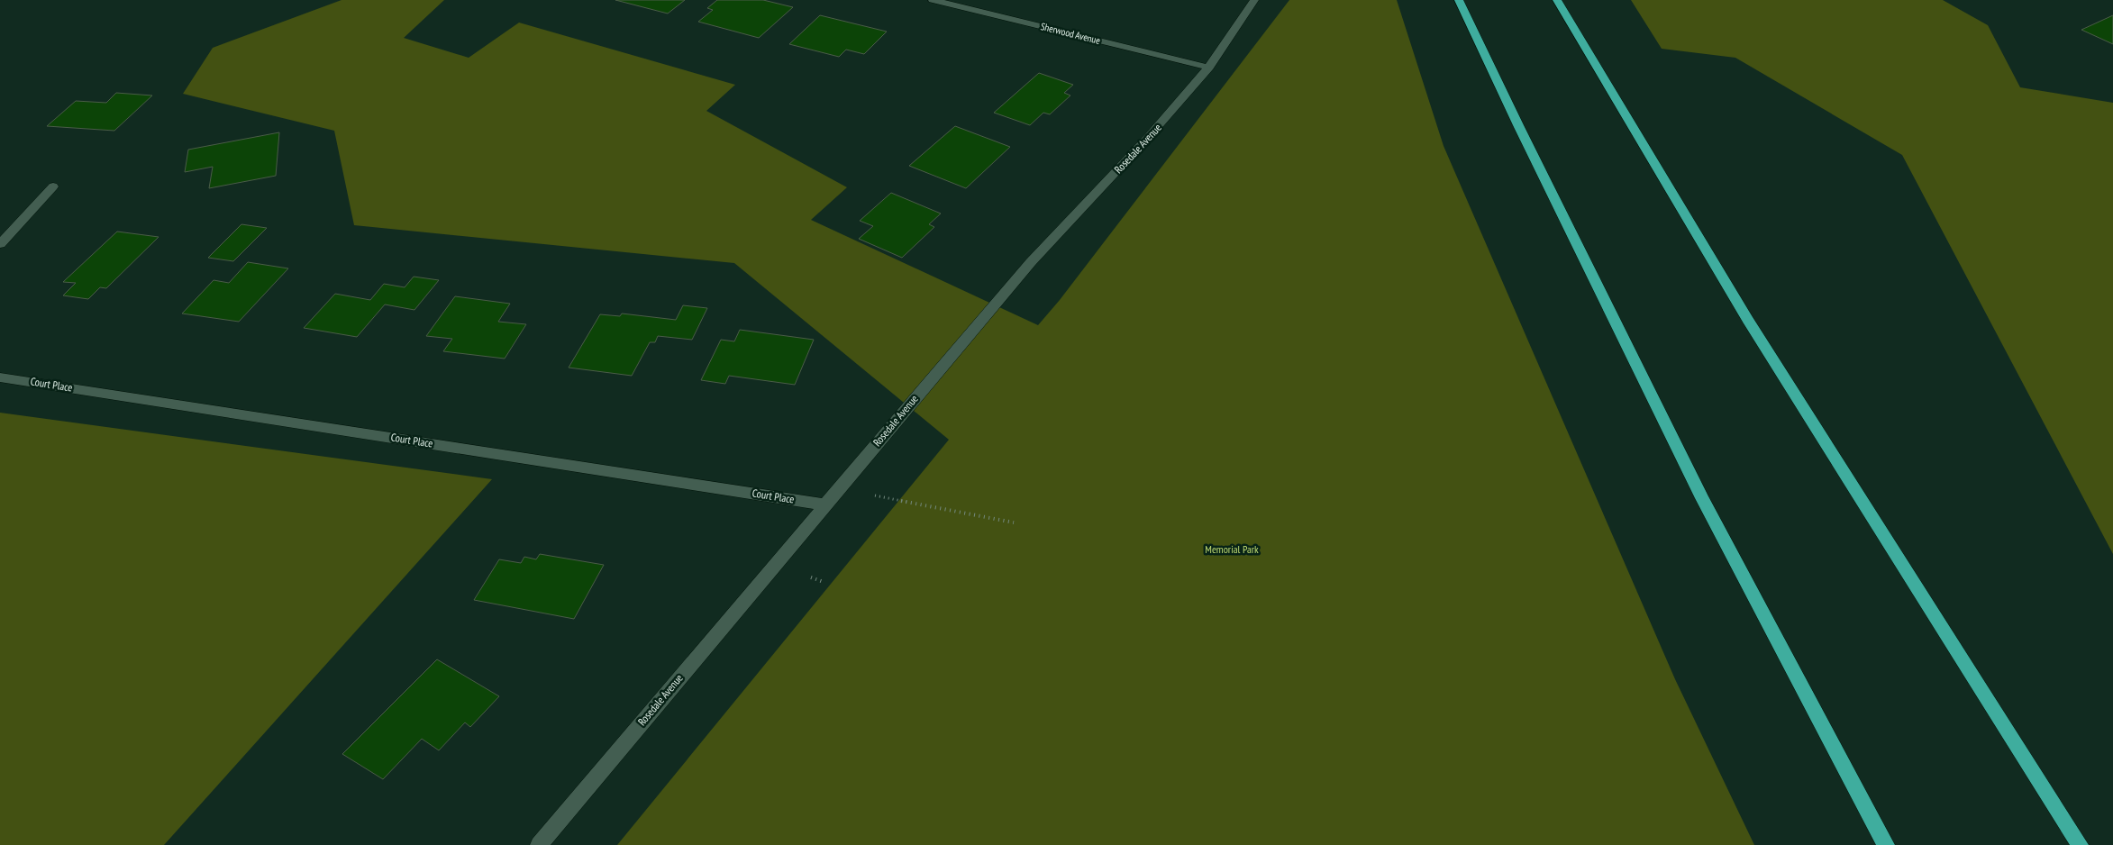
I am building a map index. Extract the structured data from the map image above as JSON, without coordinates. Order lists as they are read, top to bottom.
{
  "streets": {
    "street": ["Sherwood Avenue", "Rosedale Avenue", "Court Place"]
  },
  "crossings": [
    ["Sherwood Avenue", "Rosedale Avenue"],
    ["Rosedale Avenue", "Court Place"]
  ],
  "parks": ["Memorial Park"]
}
